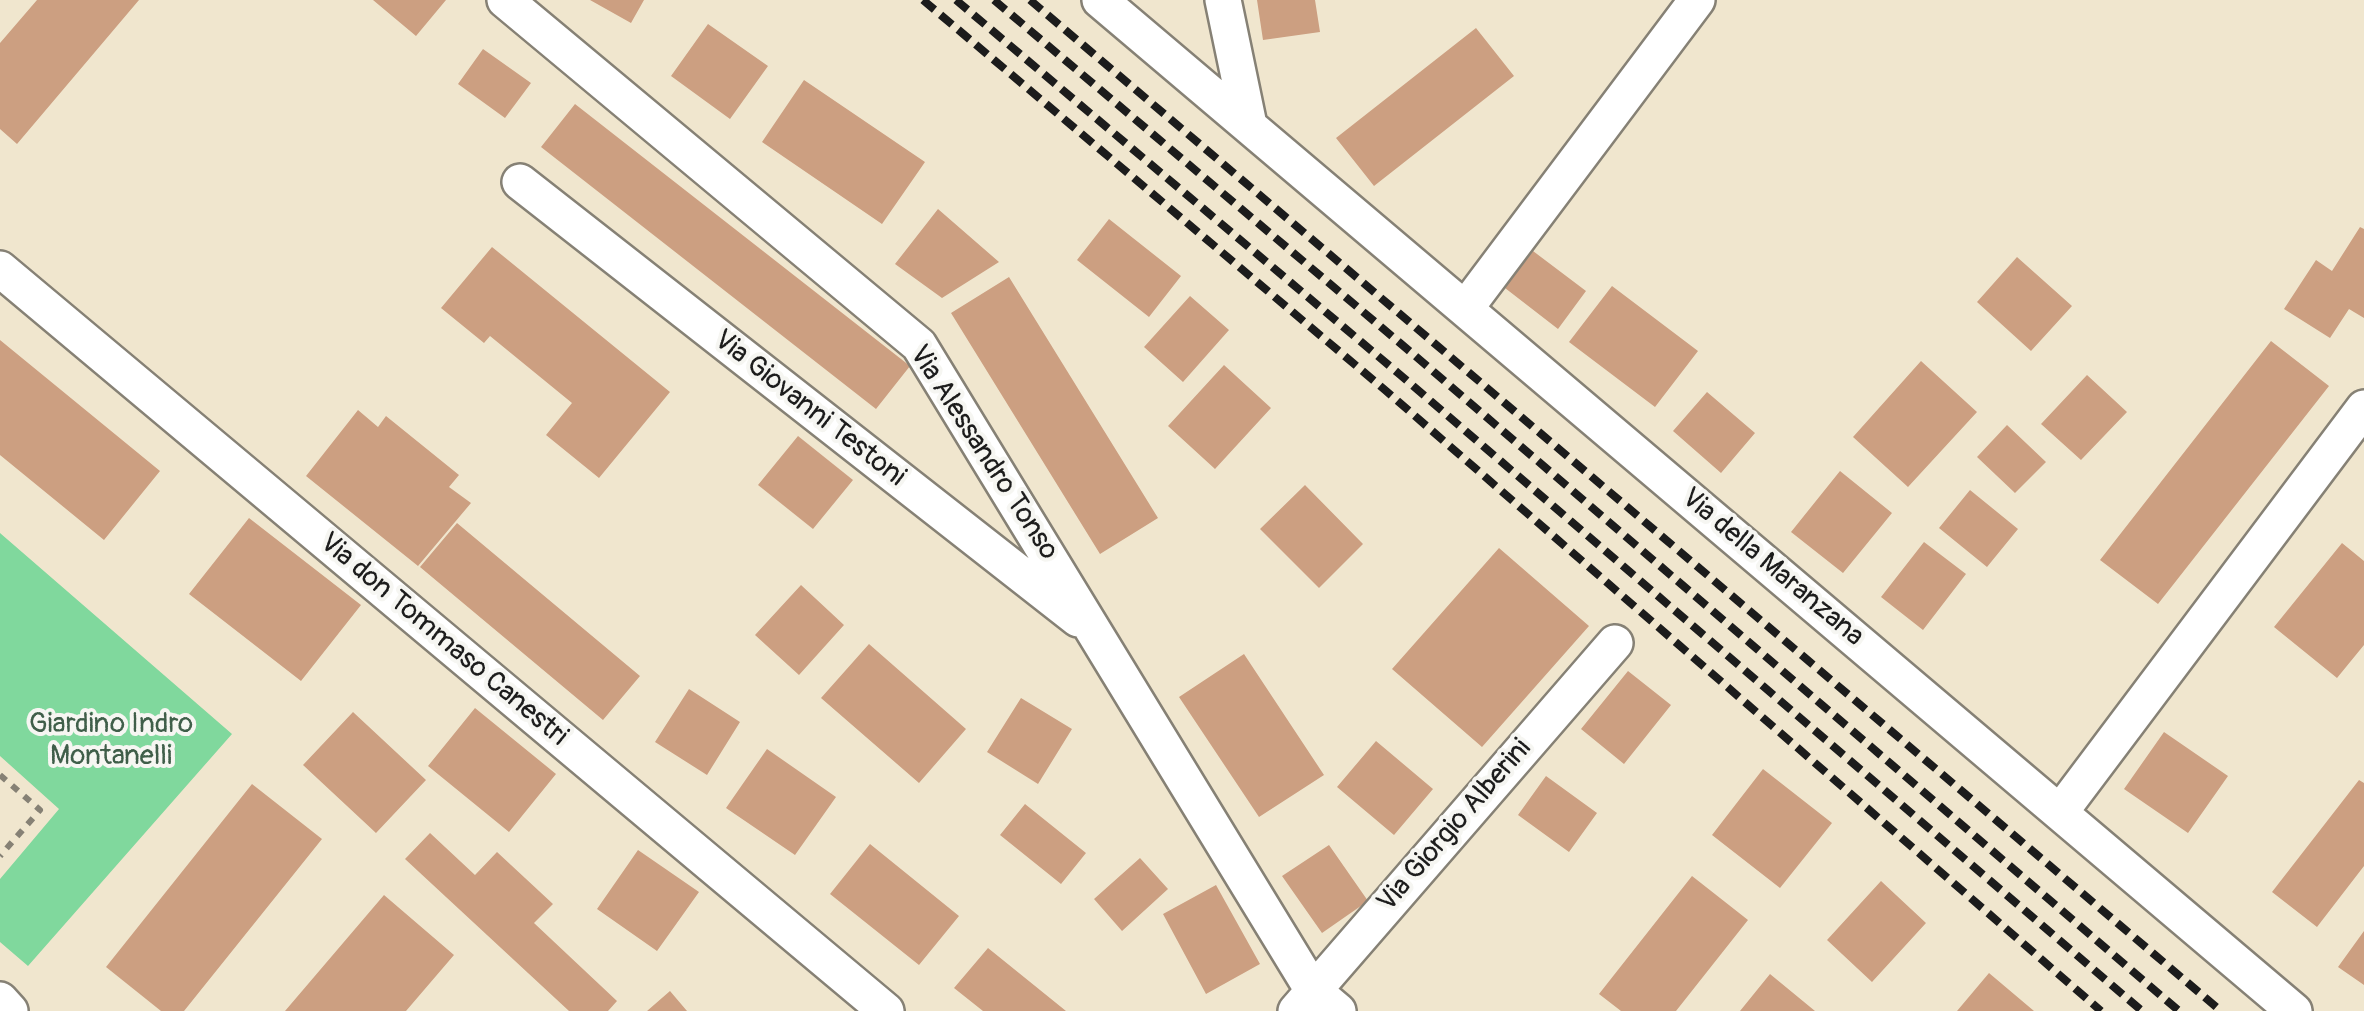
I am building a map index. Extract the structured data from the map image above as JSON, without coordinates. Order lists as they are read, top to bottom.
{
  "streets": {
    "street": [
      "Via Giovanni Testoni",
      "Via Alessandro Tonso",
      "Via della Maranzana",
      "Via don Tommaso Canestri",
      "Via Giorgio Alberini"
    ]
  },
  "crossings": [
    ["Via Giovanni Testoni", "Via Alessandro Tonso"],
    ["Via Alessandro Tonso", "Via Giorgio Alberini"]
  ],
  "parks": ["Giardino Indro Montanelli"]
}
